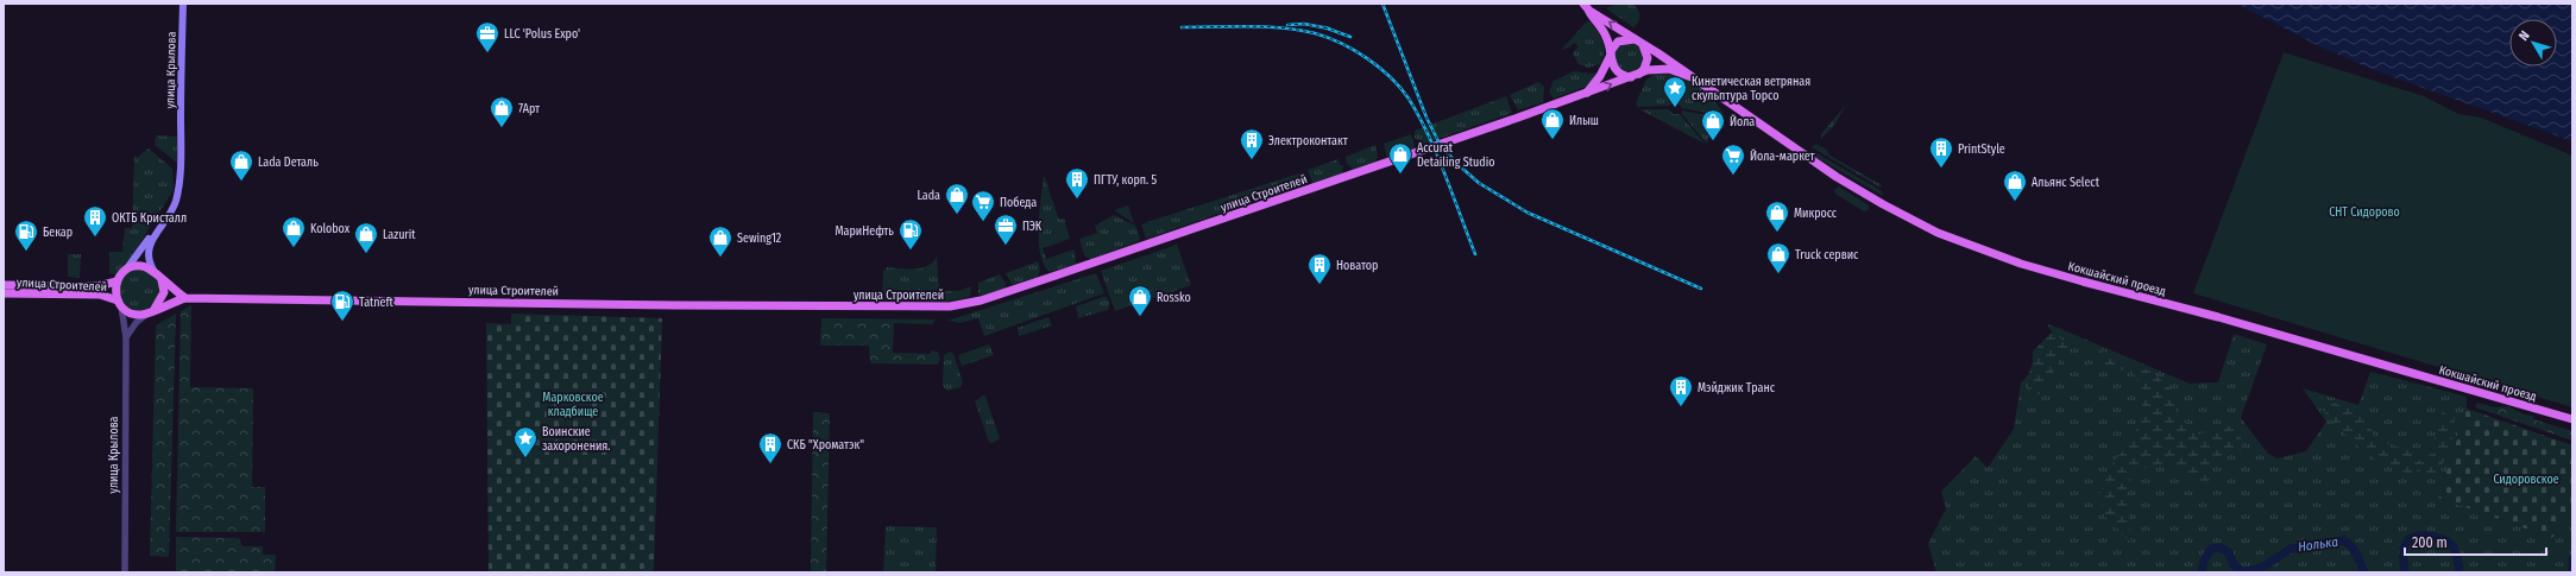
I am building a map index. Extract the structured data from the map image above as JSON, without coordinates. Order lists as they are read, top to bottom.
{
  "streets": {
    "main road": ["улица Крылова", "улица Строителей", "Кокшайский проезд"]
  },
  "crossings": [
    ["улица Крылова", "улица Строителей"],
    ["улица Строителей", "Кокшайский проезд"]
  ],
  "water": ["Нолька"],
  "parks": ["СНТ Сидорово", "Марковское кладбище", "Сидоровское"],
  "places": {
    "office": ["LLC 'Polus Expo'", "ПЭК"],
    "place": ["Кинетическая ветряная скульптура Торсо", "Воинские захоронения."],
    "shop": [
      "7Арт",
      "Илыш",
      "Йола",
      "Accurat Detailing Studio",
      "Lada Dеталь",
      "Альянс Select",
      "Lada",
      "Микросс",
      "Kolobox",
      "Lazurit",
      "Sewing12",
      "Truck сервис",
      "Rossko"
    ],
    "building": [
      "Электроконтакт",
      "PrintStyle",
      "ПГТУ, корп. 5",
      "ОКТБ Кристалл",
      "Новатор",
      "Мэйджик Транс",
      "СКБ \"Хроматэк\""
    ],
    "supermarket": ["Йола-маркет", "Победа"],
    "fuel station": ["МариНефть", "Бекар", "Tatneft"]
  },
  "scale_bar": "200 m",
  "north": "top left"
}
